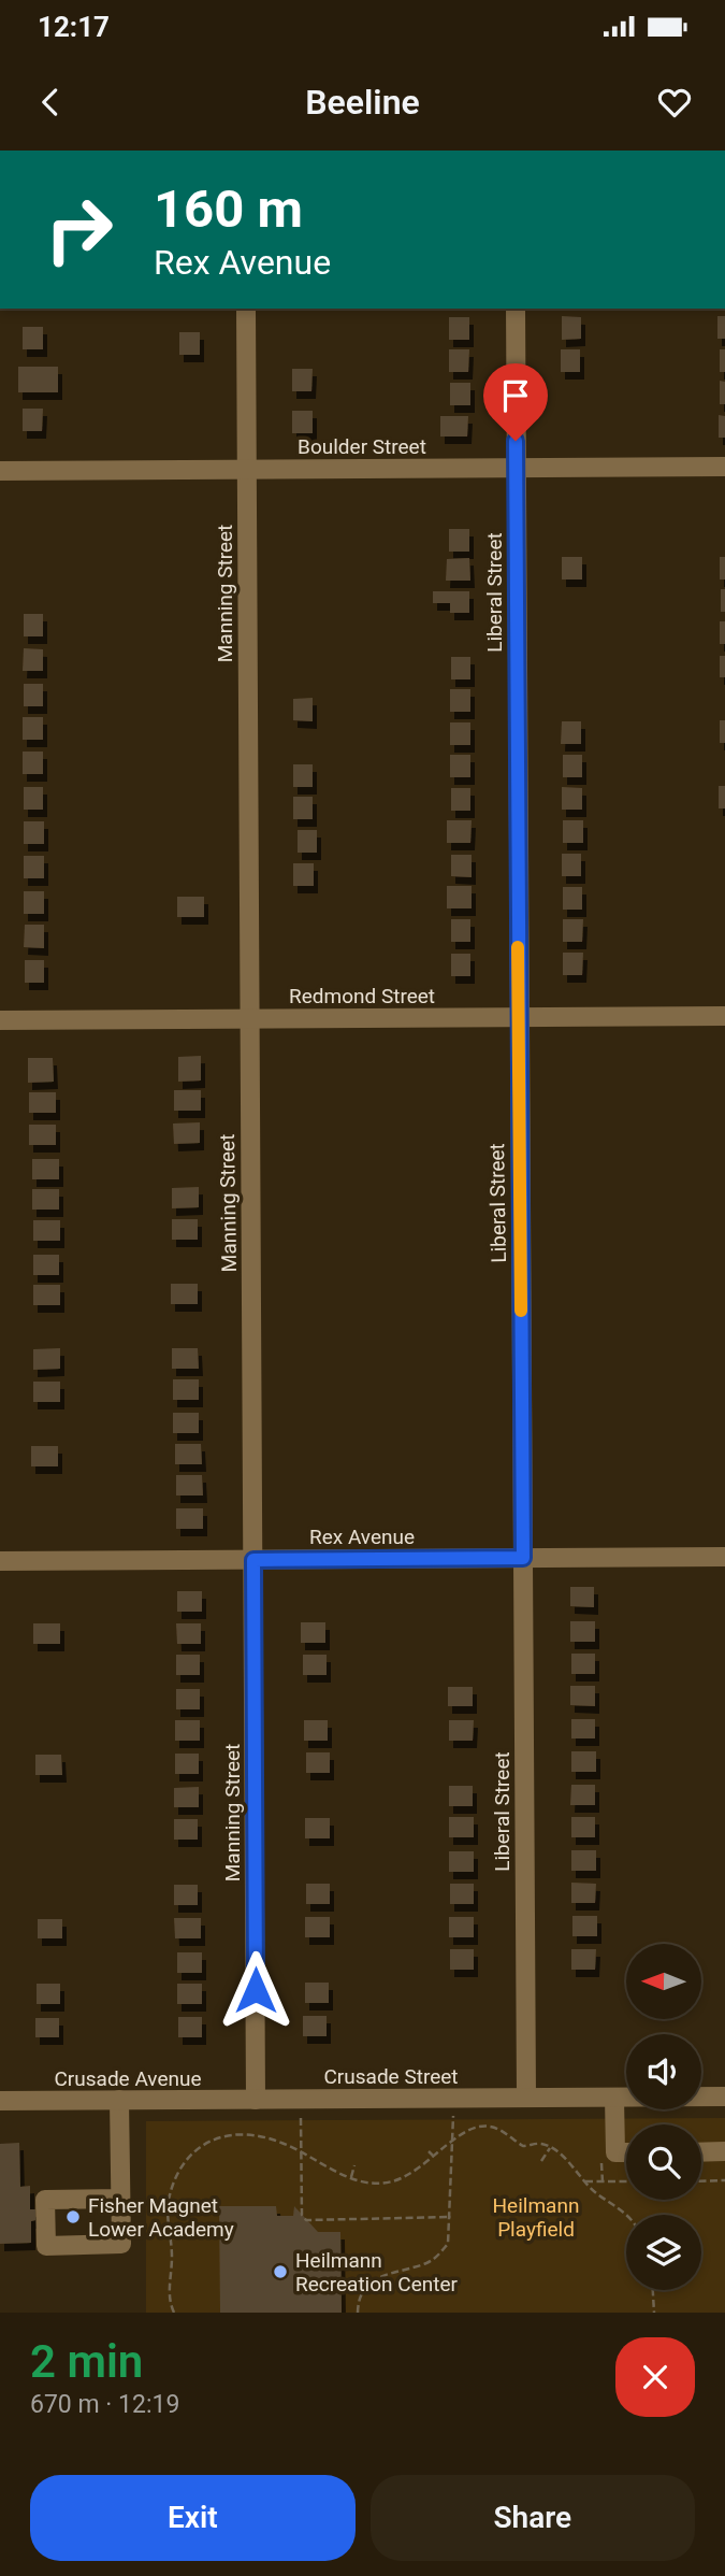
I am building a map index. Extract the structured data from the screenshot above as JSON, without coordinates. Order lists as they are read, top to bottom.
{
  "streets": {
    "street": [
      "Boulder Street",
      "Liberal Street",
      "Manning Street",
      "Redmond Street",
      "Rex Avenue",
      "Crusade Street",
      "Crusade Avenue"
    ]
  },
  "crossings": [
    ["Boulder Street", "Liberal Street"],
    ["Boulder Street", "Manning Street"],
    ["Liberal Street", "Redmond Street"],
    ["Liberal Street", "Rex Avenue"],
    ["Liberal Street", "Crusade Street"],
    ["Manning Street", "Redmond Street"],
    ["Manning Street", "Rex Avenue"],
    ["Manning Street", "Crusade Street"],
    ["Manning Street", "Crusade Avenue"],
    ["Crusade Street", "Crusade Avenue"]
  ],
  "parks": ["Heilmann Playfield"],
  "places": ["Fisher Magnet Lower Academy", "Heilmann Recreation Center"],
  "north": "left",
  "page": {
    "status": "12:17",
    "header": "Beeline",
    "turn": ["160 m", "Rex Avenue"],
    "heading": ["2 min", "670 m · 12:19"],
    "buttons": ["Exit", "Share"]
  }
}
